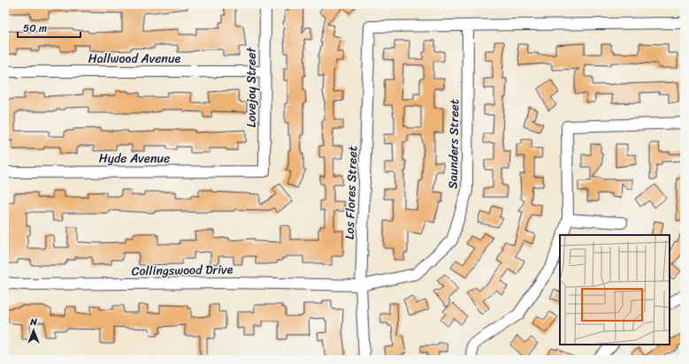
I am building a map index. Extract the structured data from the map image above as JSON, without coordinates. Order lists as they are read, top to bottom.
{
  "streets": {
    "street": [
      "Hallwood Avenue",
      "Lovejoy Street",
      "Saunders Street",
      "Hyde Avenue",
      "Los Flores Street",
      "Collingswood Drive"
    ]
  },
  "crossings": [
    ["Hallwood Avenue", "Lovejoy Street"],
    ["Lovejoy Street", "Hyde Avenue"],
    ["Saunders Street", "Los Flores Street"],
    ["Saunders Street", "Collingswood Drive"],
    ["Los Flores Street", "Collingswood Drive"]
  ],
  "scale_bar": "50 m",
  "north": "top"
}
